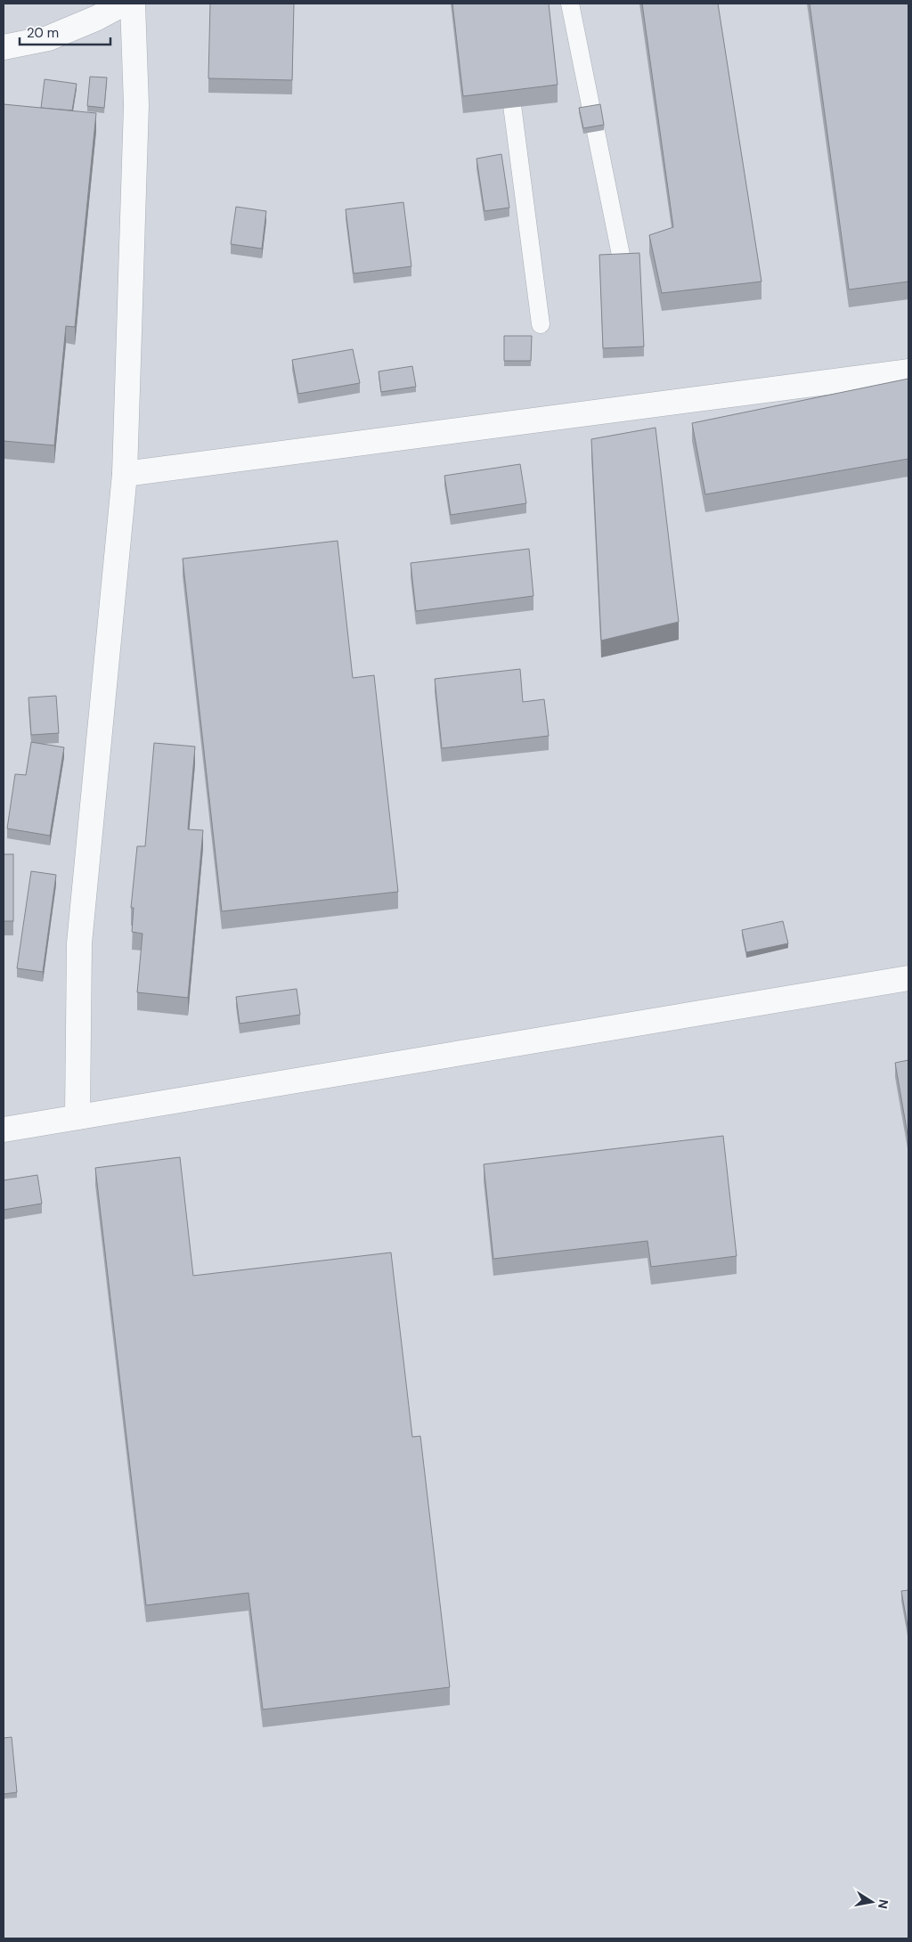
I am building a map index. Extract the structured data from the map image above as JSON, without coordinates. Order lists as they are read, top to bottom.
{
  "scale_bar": "20 m",
  "north": "right"
}
